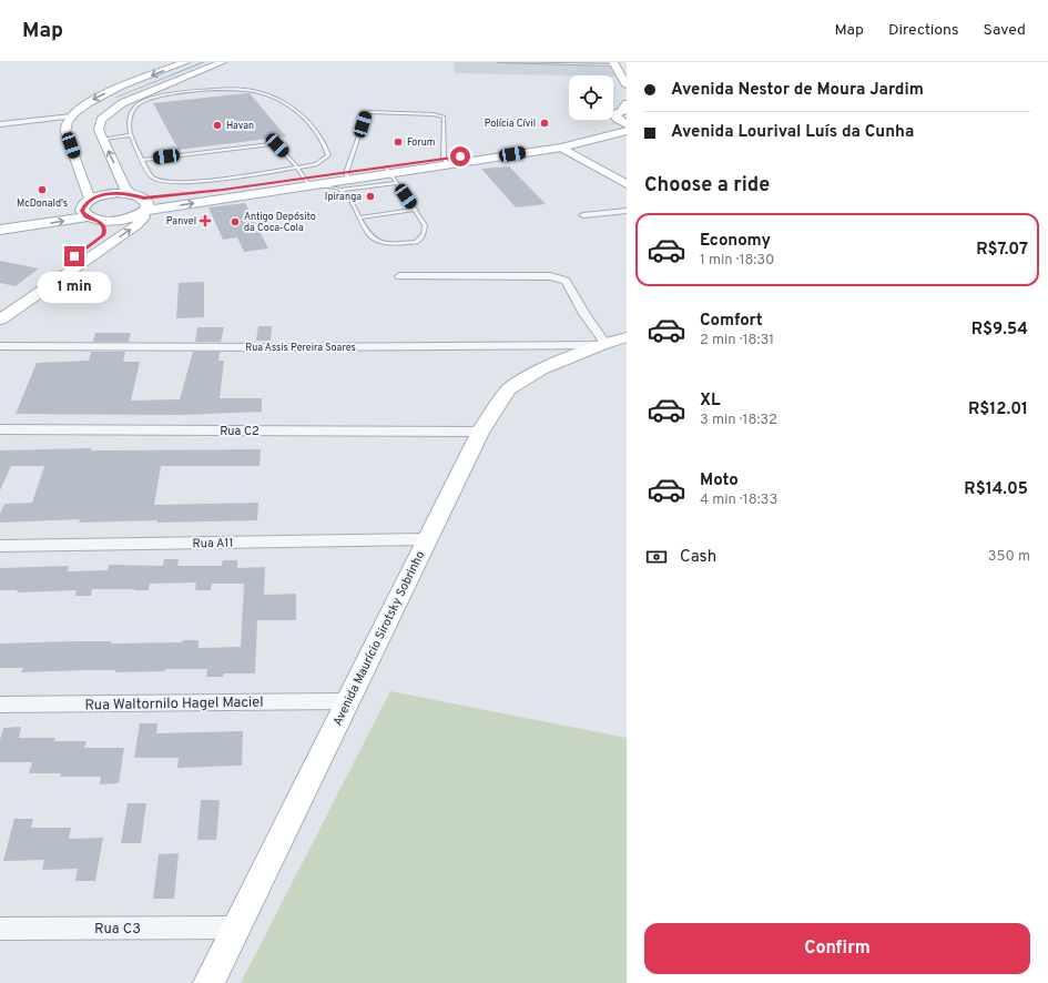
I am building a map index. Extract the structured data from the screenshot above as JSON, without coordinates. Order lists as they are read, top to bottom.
{
  "streets": {
    "street": [
      "Rua Assis Pereira Soares",
      "Rua C2",
      "Rua A11",
      "Avenida Maurício Sirotsky Sobrinho",
      "Rua Waltornilo Hagel Maciel",
      "Rua C3"
    ]
  },
  "crossings": [
    ["Rua Assis Pereira Soares", "Avenida Maurício Sirotsky Sobrinho"],
    ["Rua C2", "Avenida Maurício Sirotsky Sobrinho"],
    ["Rua A11", "Avenida Maurício Sirotsky Sobrinho"],
    ["Avenida Maurício Sirotsky Sobrinho", "Rua Waltornilo Hagel Maciel"],
    ["Avenida Maurício Sirotsky Sobrinho", "Rua C3"]
  ],
  "places": {
    "other": [
      "Polícia Cívil",
      "Havan",
      "Forum",
      "McDonald's",
      "Ipiranga",
      "Antigo Depósito da Coca-Cola"
    ],
    "health": ["Panvel"]
  },
  "page": {
    "header": "Map",
    "nav": ["Map", "Directions", "Saved"],
    "banner": ["Avenida Nestor de Moura Jardim", "Avenida Lourival Luís da Cunha"],
    "heading": "Choose a ride",
    "list": [
      {
        "name": "Economy",
        "note": "1 min · 18:30",
        "value": "R$7.07"
      },
      {
        "name": "Comfort",
        "note": "2 min · 18:31",
        "value": "R$9.54"
      },
      {
        "name": "XL",
        "note": "3 min · 18:32",
        "value": "R$12.01"
      },
      {
        "name": "Moto",
        "note": "4 min · 18:33",
        "value": "R$14.05"
      }
    ],
    "bubble": "1 min",
    "pay": ["Cash", "350 m"],
    "buttons": "Confirm"
  }
}
